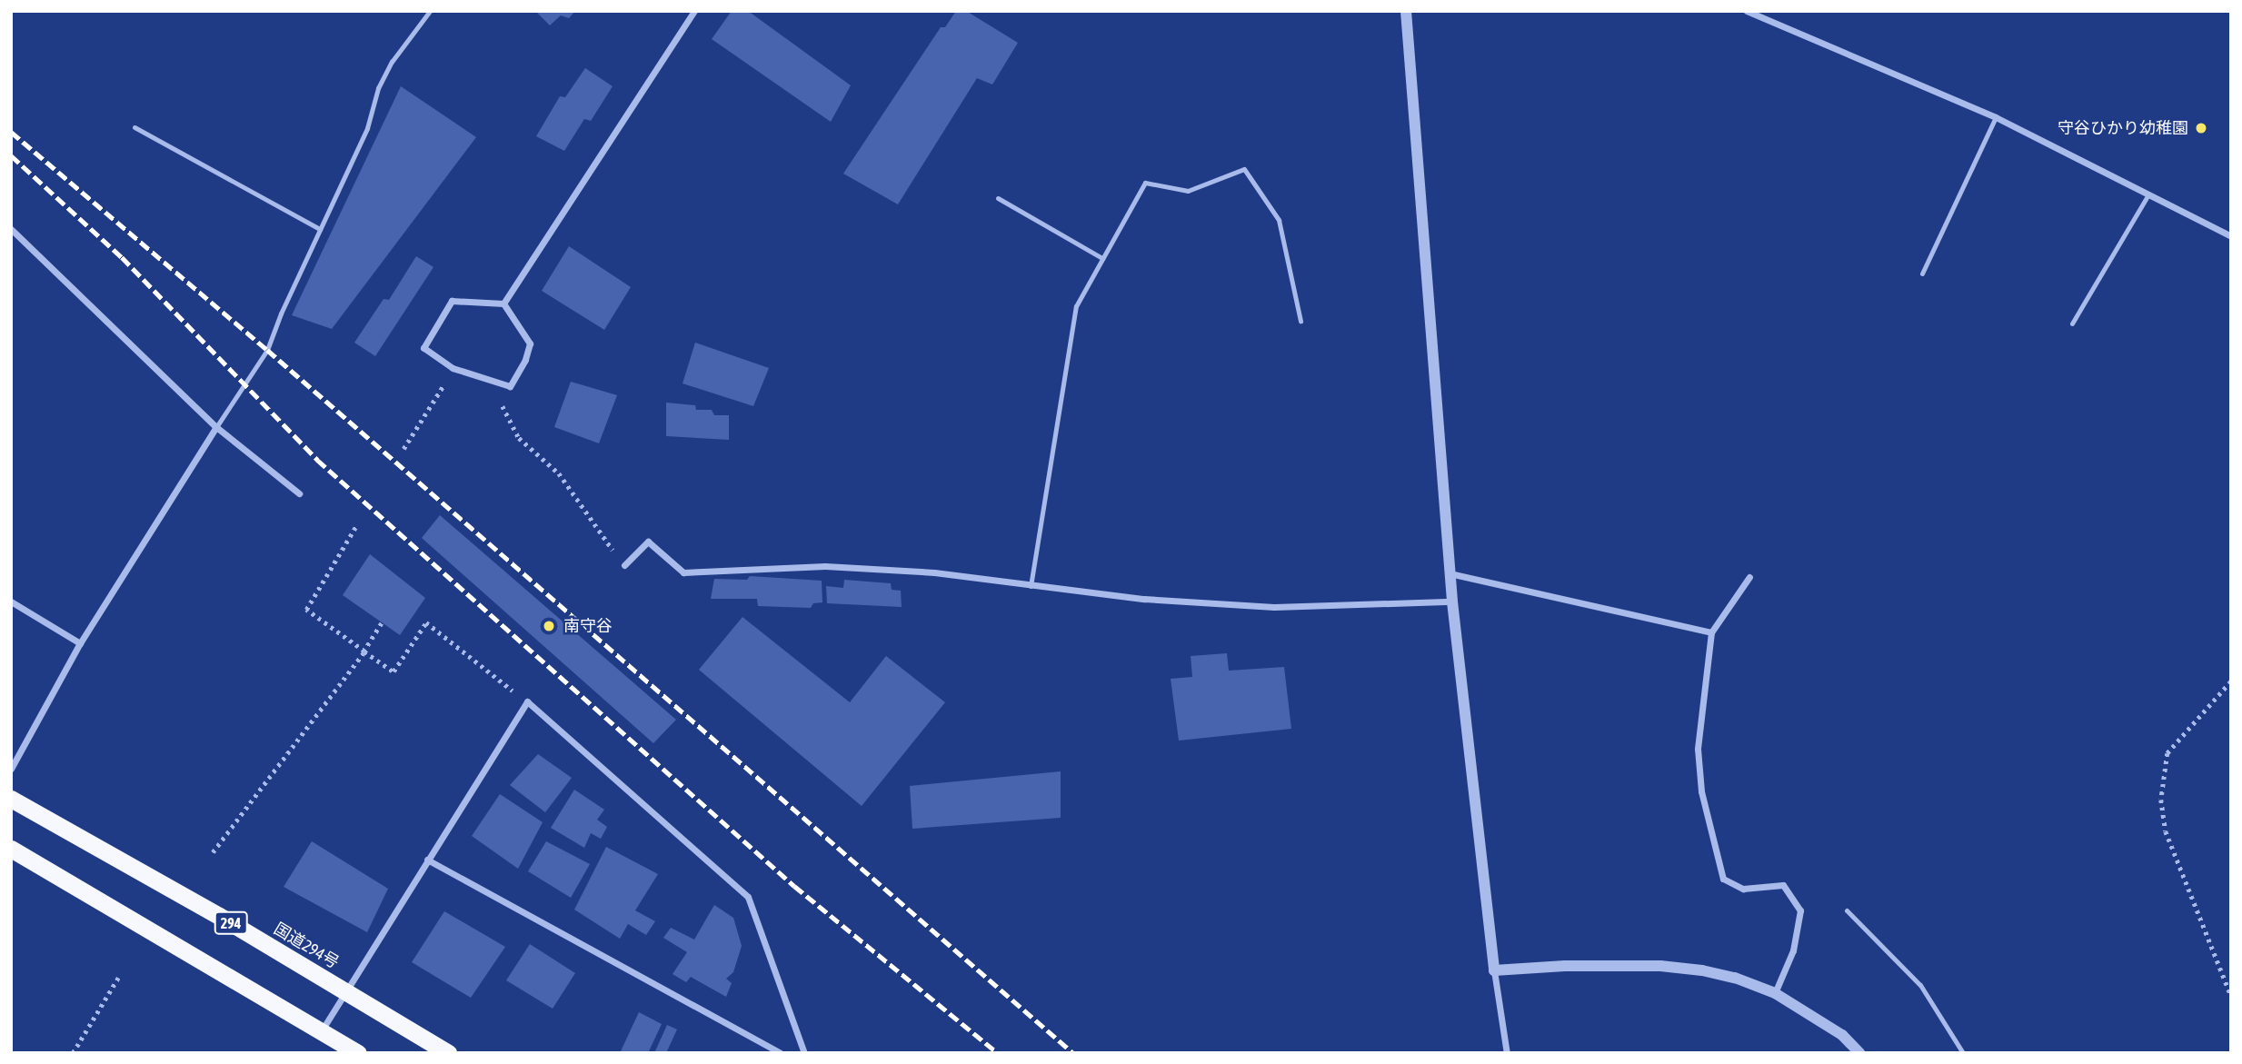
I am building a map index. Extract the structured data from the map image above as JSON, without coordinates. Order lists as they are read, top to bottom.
{
  "streets": {
    "highway": ["294", "国道294号"]
  },
  "places": ["守谷ひかり幼稚園", "南守谷"]
}
